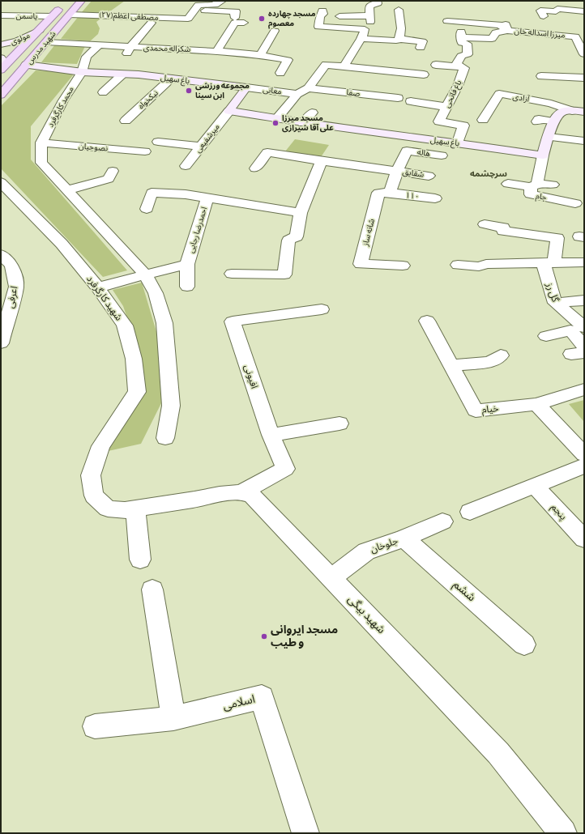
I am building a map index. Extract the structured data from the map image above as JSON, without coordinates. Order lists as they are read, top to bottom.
{
  "streets": {
    "main road": ["شهید مدرس"],
    "street": [
      "یاسمن",
      "مصطفی اعظم(۲۷)",
      "میرزا اسداله خان",
      "مولوی",
      "شکراله محمدی",
      "باغ سهیل",
      "معانی",
      "صفا",
      "باغ فاتحی",
      "آزادی",
      "نیکخواه",
      "محمد کارگرفرد",
      "میرشفیعی",
      "نصوحیان",
      "هاله",
      "شقایق",
      "۱۱۰",
      "جام",
      "احمدرضا رجایی",
      "شانه ساز",
      "گل رز",
      "اعرفی",
      "شهید کارگرفرد",
      "افیونی",
      "خیام",
      "پنجم",
      "جلوخان",
      "ششم",
      "شهید بیگی",
      "اسلامی"
    ]
  },
  "crossings": [
    ["یاسمن", "شهید مدرس"],
    ["مصطفی اعظم(۲۷)", "شهید مدرس"],
    ["میرزا اسداله خان", "باغ فاتحی"],
    ["مولوی", "شهید مدرس"],
    ["شهید مدرس", "شکراله محمدی"],
    ["شهید مدرس", "باغ سهیل"],
    ["شکراله محمدی", "محمد کارگرفرد"],
    ["باغ سهیل", "معانی"],
    ["باغ سهیل", "باغ فاتحی"],
    ["باغ سهیل", "نیکخواه"],
    ["باغ سهیل", "محمد کارگرفرد"],
    ["باغ سهیل", "میرشفیعی"],
    ["باغ سهیل", "جام"],
    ["محمد کارگرفرد", "نصوحیان"],
    ["هاله", "شقایق"],
    ["۱۱۰", "شانه ساز"],
    ["احمدرضا رجایی", "شهید کارگرفرد"],
    ["افیونی", "شهید بیگی"],
    ["جلوخان", "ششم"],
    ["جلوخان", "شهید بیگی"]
  ],
  "districts": ["سرچشمه"],
  "places": [
    "مسجد چهارده معصوم",
    "مجموعه ورزشی ابن سینا",
    "مسجد میرزا علی آقا شیرازی",
    "مسجد ایروانی و طیب"
  ]
}
